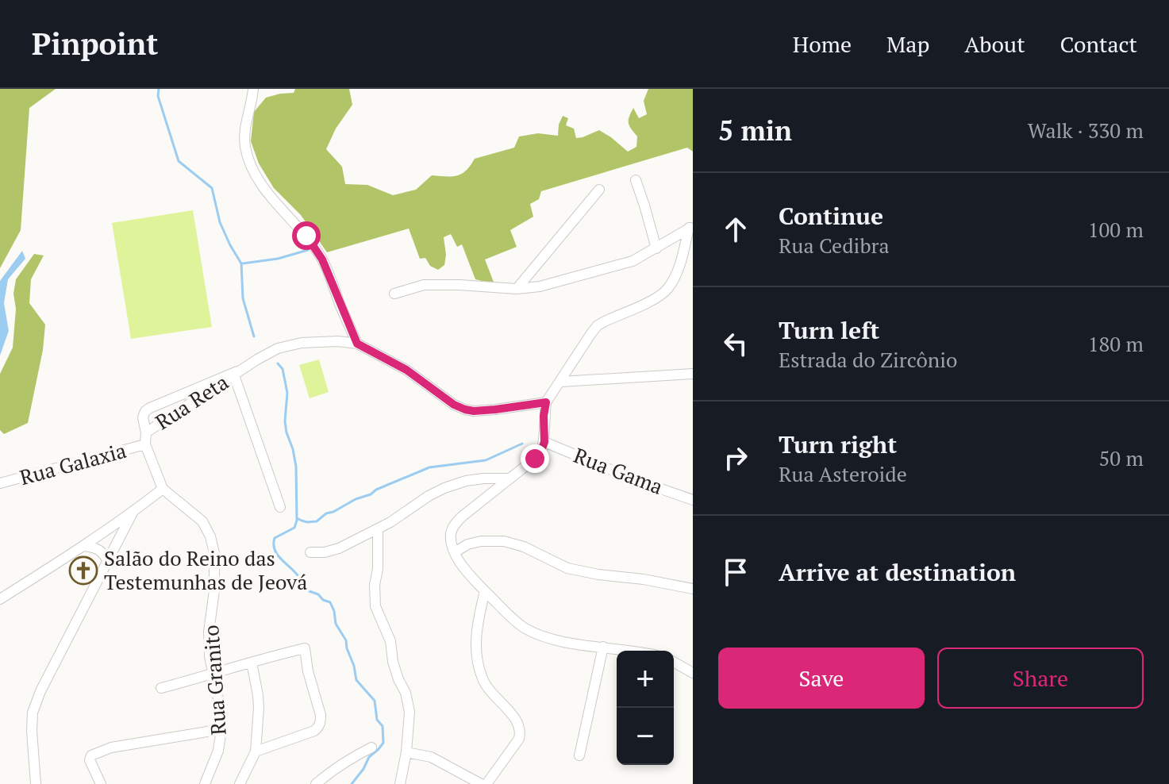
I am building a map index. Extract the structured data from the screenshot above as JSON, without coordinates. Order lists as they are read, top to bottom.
{
  "streets": {
    "street": [
      "Rua Reta",
      "Rua Galaxia",
      "Rua Gama",
      "Rua Granito"
    ]
  },
  "crossings": [
    ["Rua Reta", "Rua Galaxia"],
    ["Rua Reta", "Rua Granito"],
    ["Rua Galaxia", "Rua Granito"]
  ],
  "places": {
    "church": ["Salão do Reino das Testemunhas de Jeová"]
  },
  "page": {
    "header": "Pinpoint",
    "nav": [
      "Home",
      "Map",
      "About",
      "Contact"
    ],
    "heading": ["5 min", "Walk · 330 m"],
    "list": [
      ["Continue", "Rua Cedibra", "100 m"],
      ["Turn left", "Estrada do Zircônio", "180 m"],
      ["Turn right", "Rua Asteroide", "50 m"],
      "Arrive at destination"
    ],
    "buttons": ["Save", "Share"],
    "map_buttons": ["+", "−"]
  }
}
